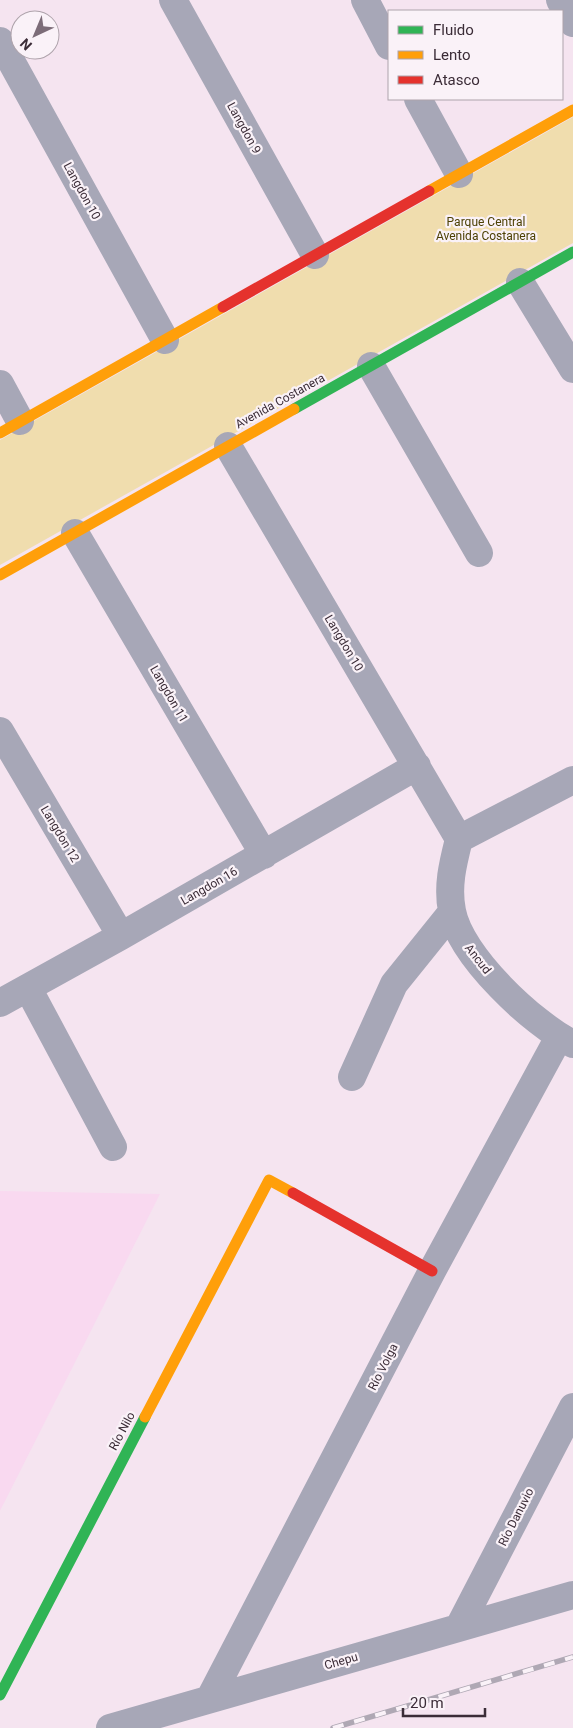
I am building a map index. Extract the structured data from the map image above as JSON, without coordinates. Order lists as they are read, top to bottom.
{
  "streets": {
    "main road": ["Avenida Costanera", "Río Nilo"],
    "street": [
      "Langdon 9",
      "Langdon 10",
      "Langdon 11",
      "Langdon 12",
      "Langdon 16",
      "Ancud",
      "Río Volga",
      "Río Danuvio",
      "Chepu"
    ]
  },
  "crossings": [
    ["Langdon 10", "Avenida Costanera"],
    ["Langdon 10", "Langdon 16"],
    ["Langdon 10", "Ancud"],
    ["Avenida Costanera", "Langdon 11"],
    ["Langdon 11", "Langdon 16"],
    ["Langdon 12", "Langdon 16"],
    ["Ancud", "Río Volga"],
    ["Río Volga", "Río Nilo"],
    ["Río Volga", "Chepu"],
    ["Río Danuvio", "Chepu"]
  ],
  "parks": ["Parque Central Avenida Costanera"],
  "legend": ["Fluido", "Lento", "Atasco"],
  "scale_bar": "20 m",
  "north": "bottom left"
}
